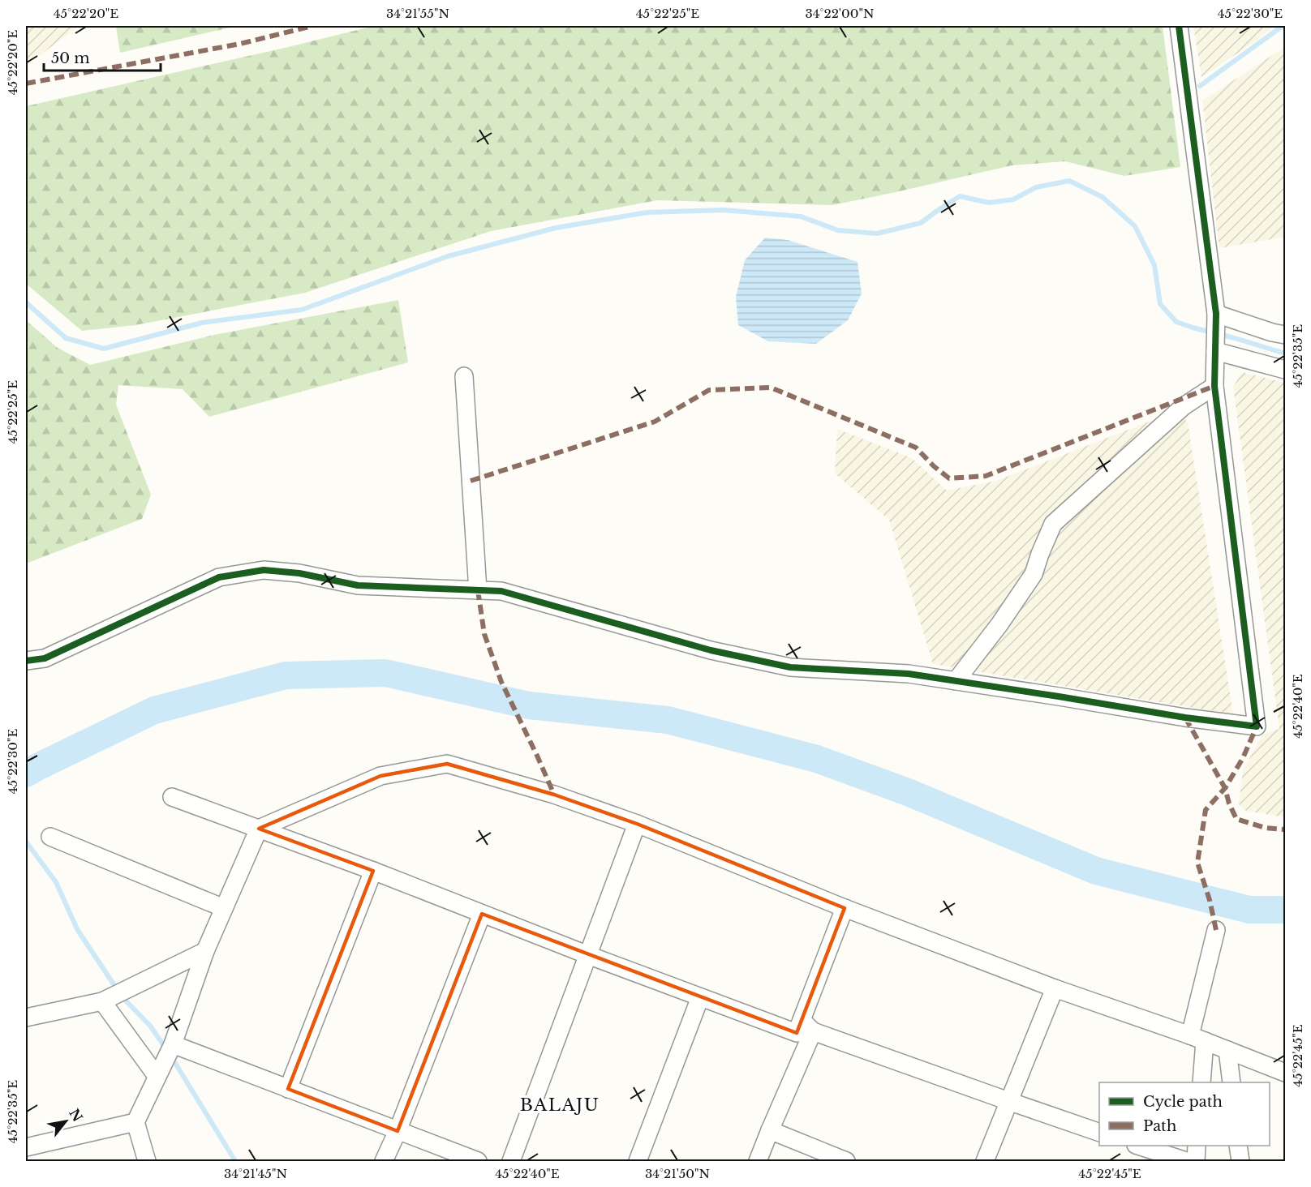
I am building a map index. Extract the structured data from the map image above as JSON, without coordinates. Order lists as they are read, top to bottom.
{
  "districts": ["BALAJU"],
  "legend": ["Cycle path", "Path"],
  "scale_bar": "50 m",
  "north": "top right",
  "coordinates": [
    "45°22'20\"E",
    "34°21'55\"N",
    "45°22'25\"E",
    "34°22'00\"N",
    "45°22'30\"E",
    "45°22'35\"E",
    "45°22'40\"E",
    "45°22'45\"E",
    "34°21'45\"N",
    "34°21'50\"N"
  ]
}
